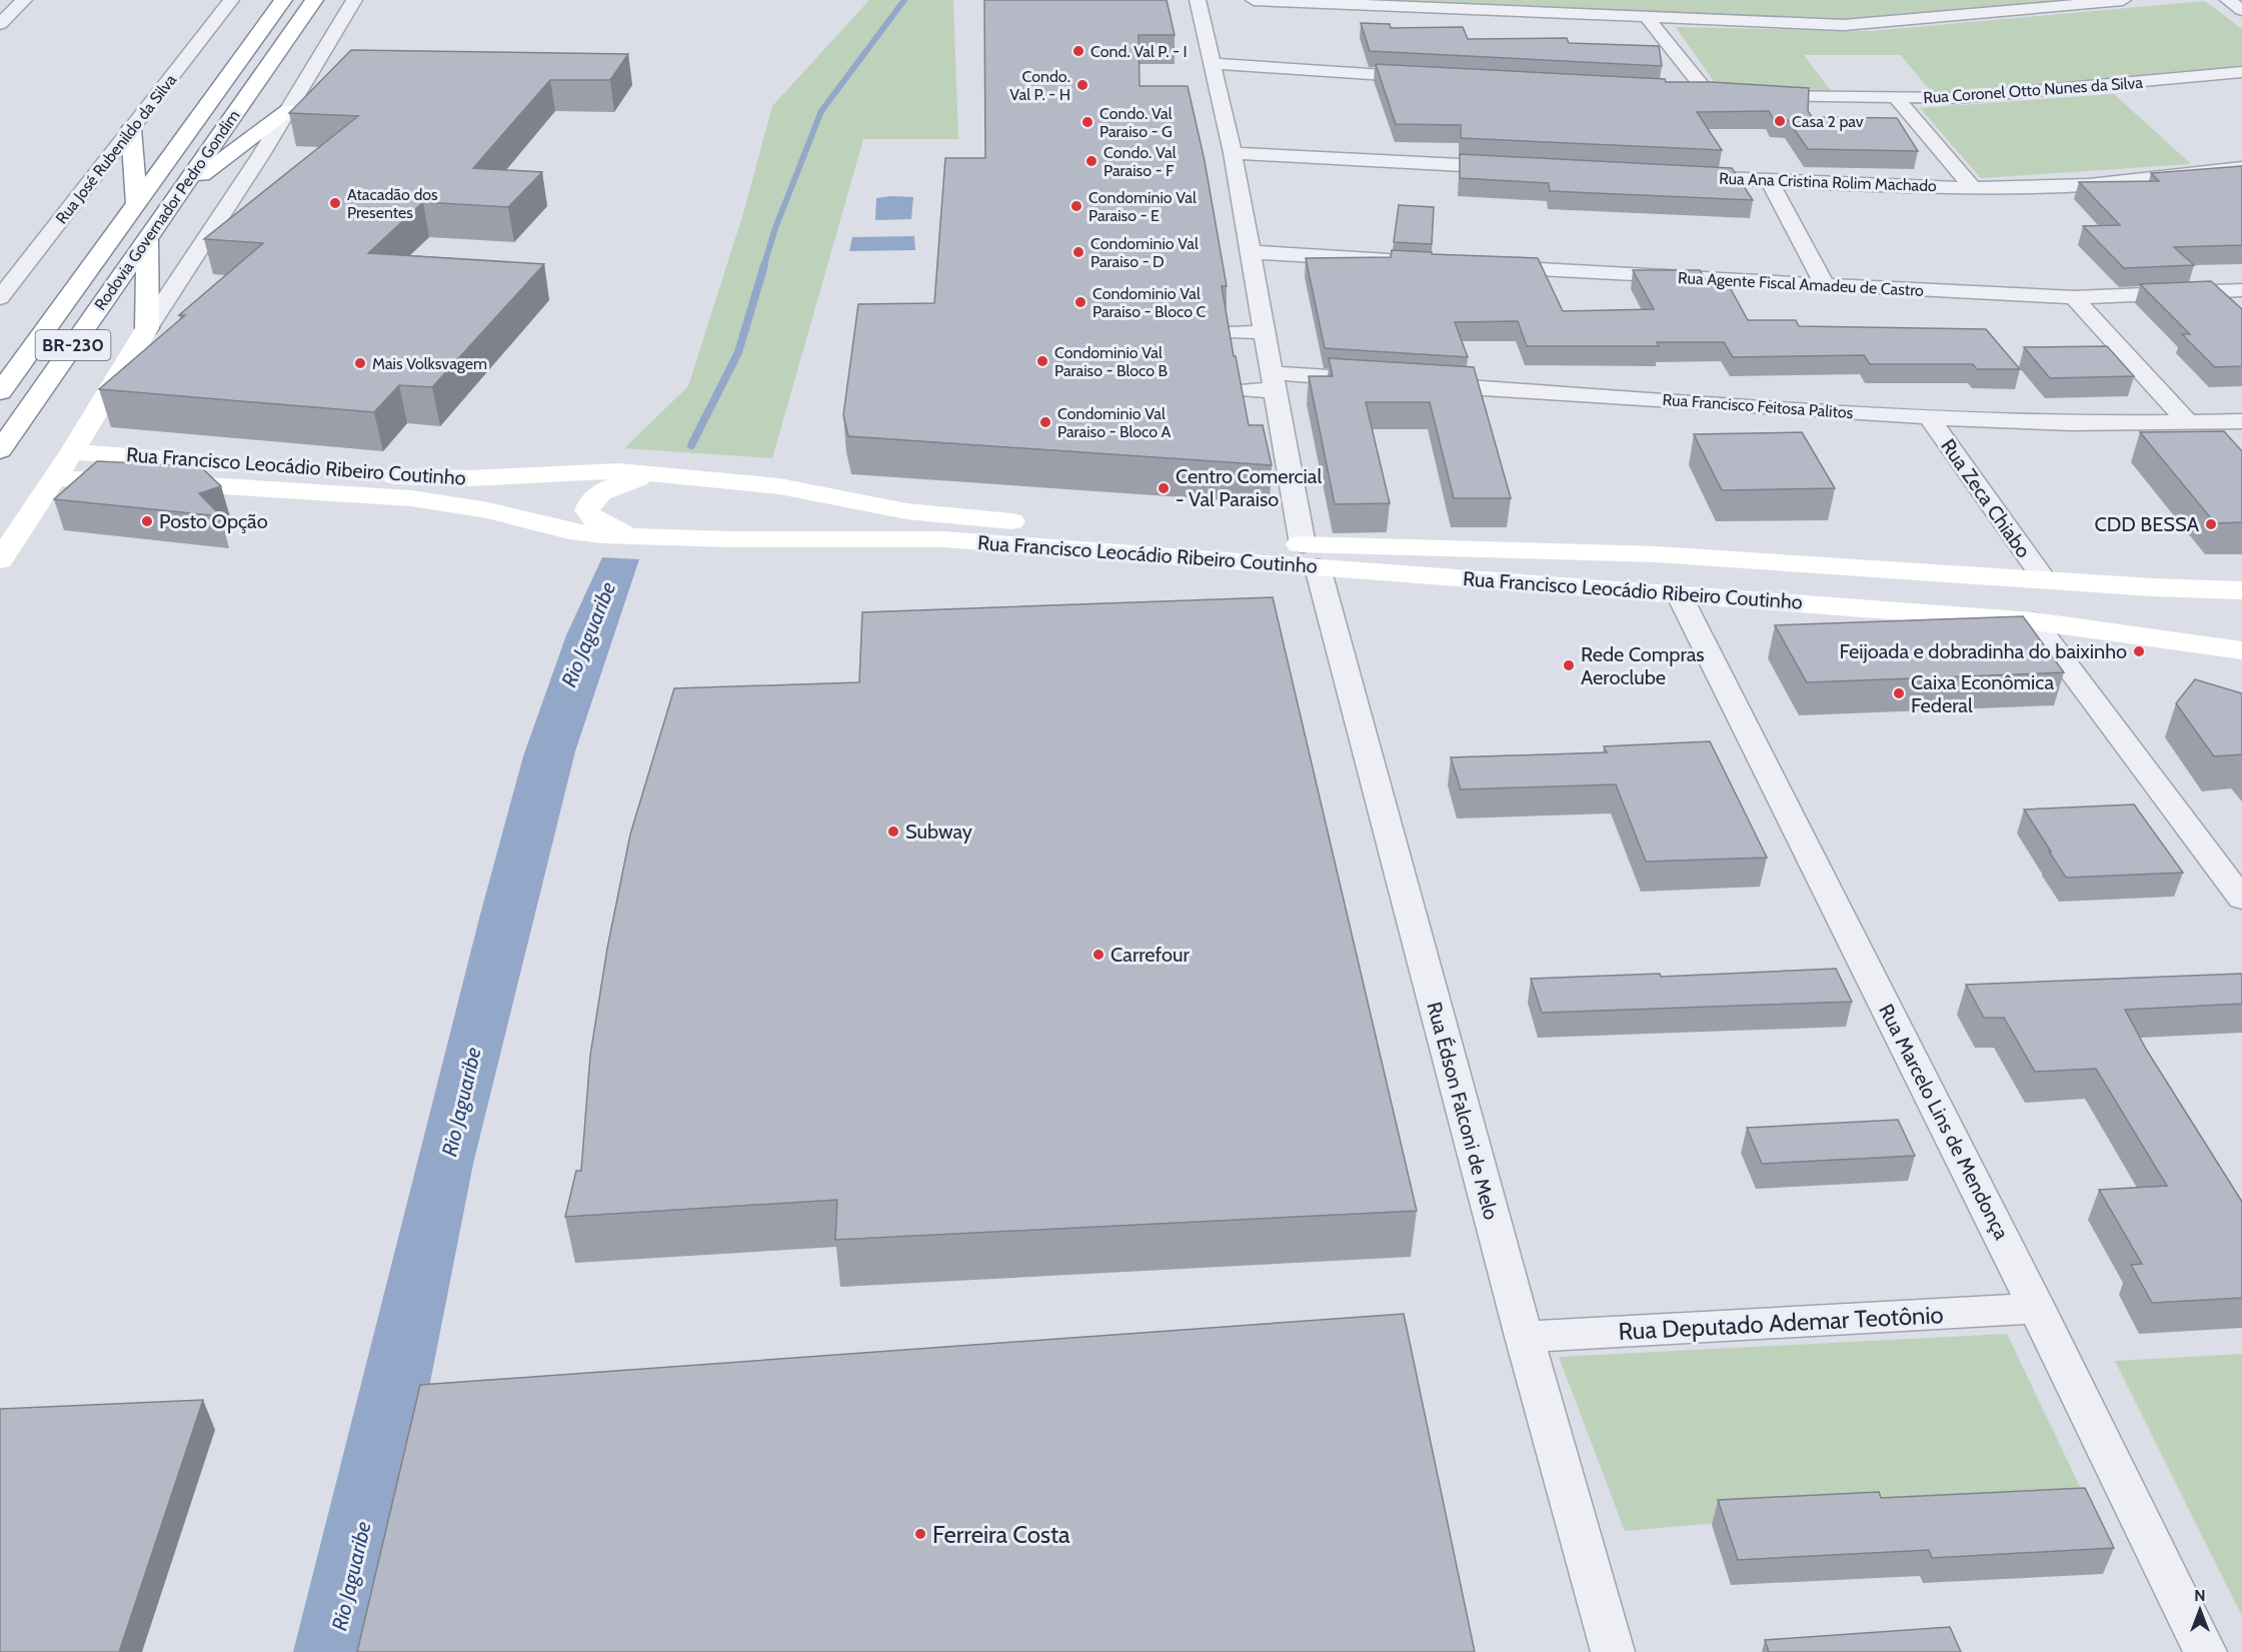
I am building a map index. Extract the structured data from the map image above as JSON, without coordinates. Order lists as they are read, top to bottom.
{
  "streets": {
    "main road": ["Rodovia Governador Pedro Gondim", "BR-230", "Rua Francisco Leocádio Ribeiro Coutinho"],
    "street": [
      "Rua Coronel Otto Nunes da Silva",
      "Rua José Rubenildo da Silva",
      "Rua Ana Cristina Rolim Machado",
      "Rua Agente Fiscal Amadeu de Castro",
      "Rua Francisco Feitosa Palitos",
      "Rua Zeca Chiabo",
      "Rua Édson Falconi de Melo",
      "Rua Marcelo Lins de Mendonça",
      "Rua Deputado Ademar Teotônio"
    ]
  },
  "crossings": [
    ["Rua Francisco Feitosa Palitos", "Rua Zeca Chiabo"],
    ["Rua Francisco Leocádio Ribeiro Coutinho", "Rua Zeca Chiabo"],
    ["Rua Francisco Leocádio Ribeiro Coutinho", "Rua Édson Falconi de Melo"],
    ["Rua Francisco Leocádio Ribeiro Coutinho", "Rua Marcelo Lins de Mendonça"],
    ["Rua Édson Falconi de Melo", "Rua Deputado Ademar Teotônio"],
    ["Rua Marcelo Lins de Mendonça", "Rua Deputado Ademar Teotônio"]
  ],
  "water": ["Rio Jaguaribe"],
  "places": [
    "Cond. Val P. - I",
    "Condo. Val P. - H",
    "Casa 2 pav",
    "Condo. Val Paraiso - G",
    "Condo. Val Paraiso - F",
    "Atacadão dos Presentes",
    "Condominio Val Paraiso - E",
    "Condominio Val Paraiso - D",
    "Condominio Val Paraiso - Bloco C",
    "Condominio Val Paraiso - Bloco B",
    "Mais Volksvagem",
    "Condominio Val Paraiso - Bloco A",
    "Centro Comercial - Val Paraiso",
    "Posto Opção",
    "CDD BESSA",
    "Feijoada e dobradinha do baixinho",
    "Rede Compras Aeroclube",
    "Caixa Econômica Federal",
    "Subway",
    "Carrefour",
    "Ferreira Costa"
  ],
  "north": "top"
}
